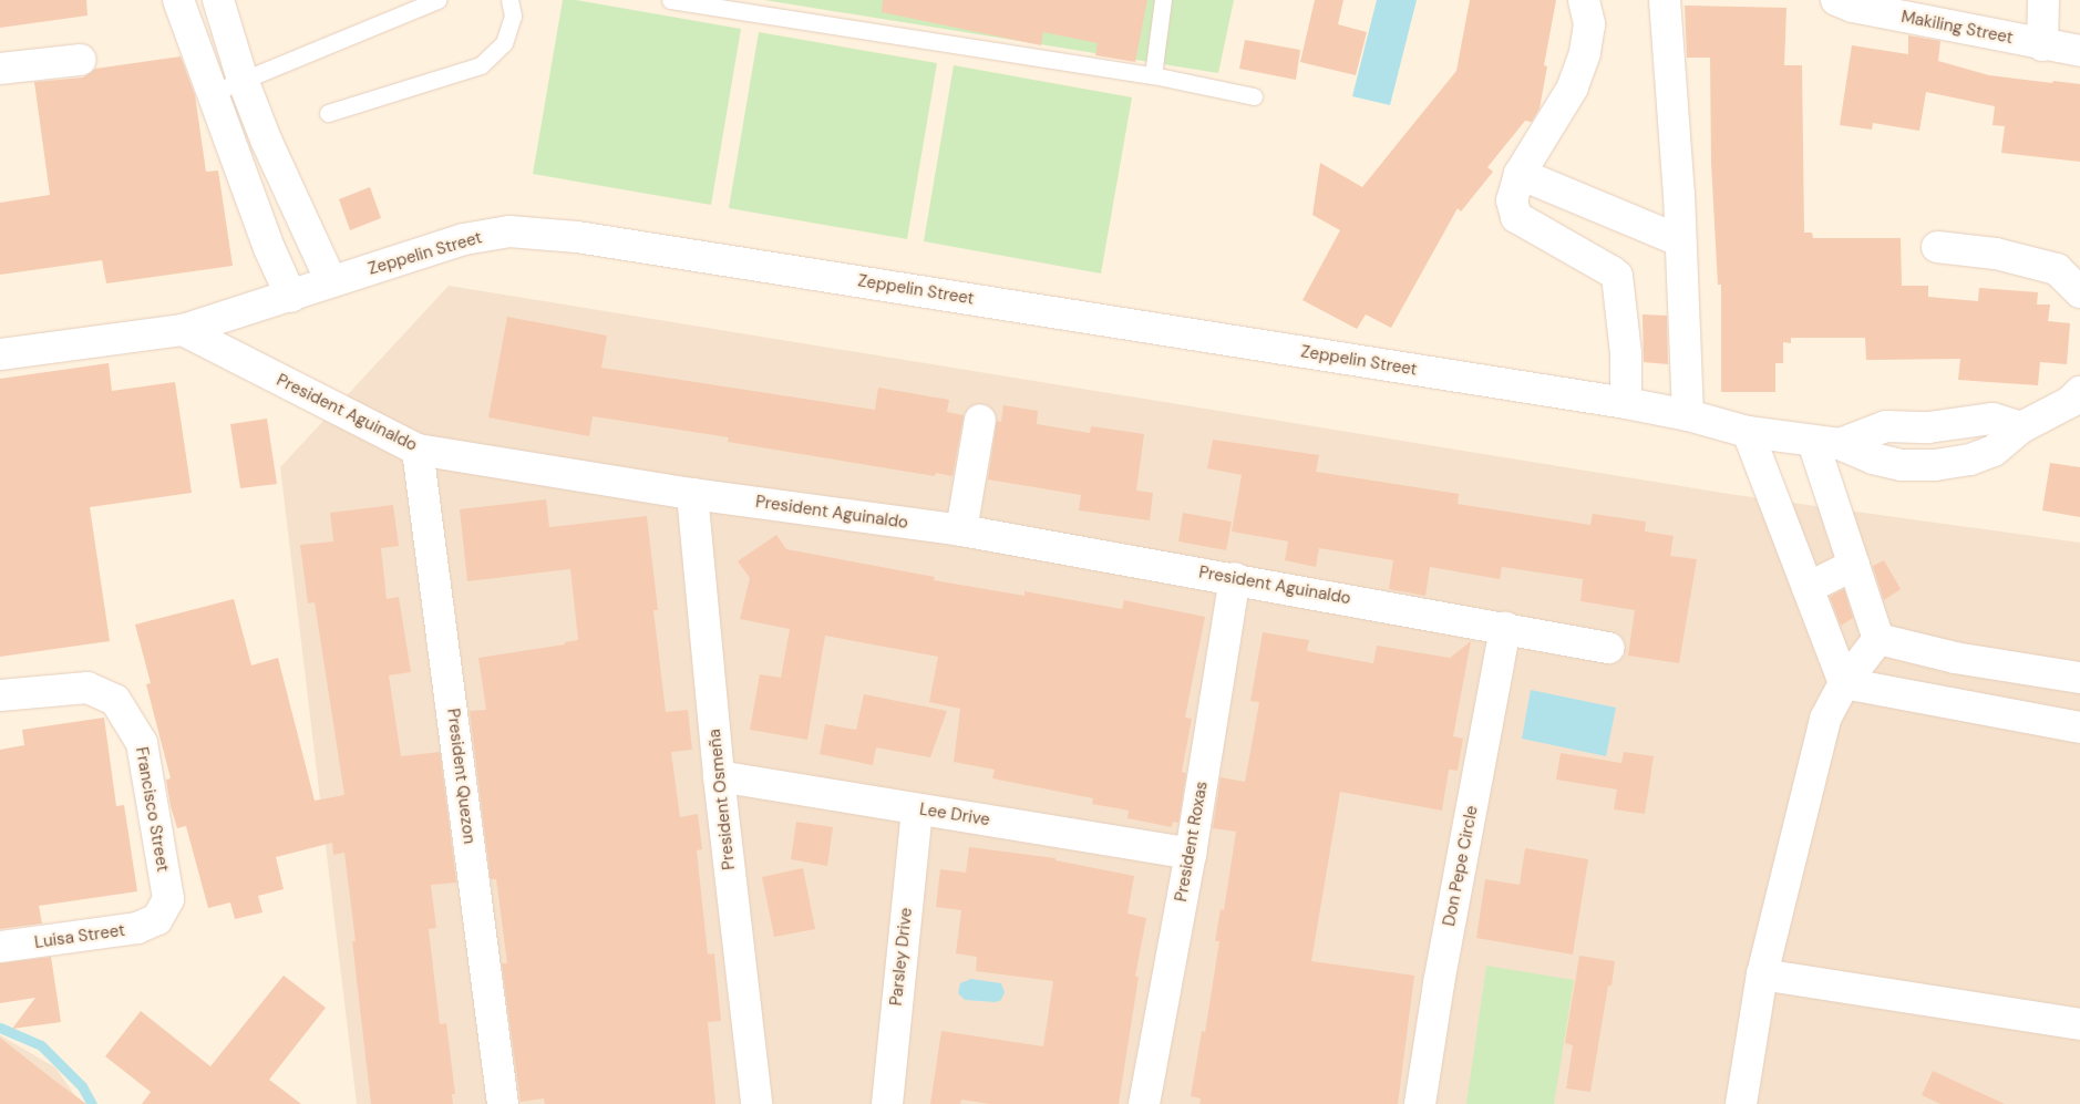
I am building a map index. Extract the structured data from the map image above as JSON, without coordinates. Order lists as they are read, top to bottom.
{
  "streets": {
    "street": [
      "Makiling Street",
      "Zeppelin Street",
      "President Aguinaldo",
      "President Quezon",
      "President Osmeña",
      "Francisco Street",
      "Lee Drive",
      "President Roxas",
      "Don Pepe Circle",
      "Luisa Street",
      "Parsley Drive"
    ]
  },
  "crossings": [
    ["Zeppelin Street", "President Aguinaldo"],
    ["President Aguinaldo", "President Quezon"],
    ["President Aguinaldo", "President Osmeña"],
    ["President Aguinaldo", "President Roxas"],
    ["President Aguinaldo", "Don Pepe Circle"],
    ["President Osmeña", "Lee Drive"],
    ["Francisco Street", "Luisa Street"],
    ["Lee Drive", "President Roxas"],
    ["Lee Drive", "Parsley Drive"]
  ]
}
